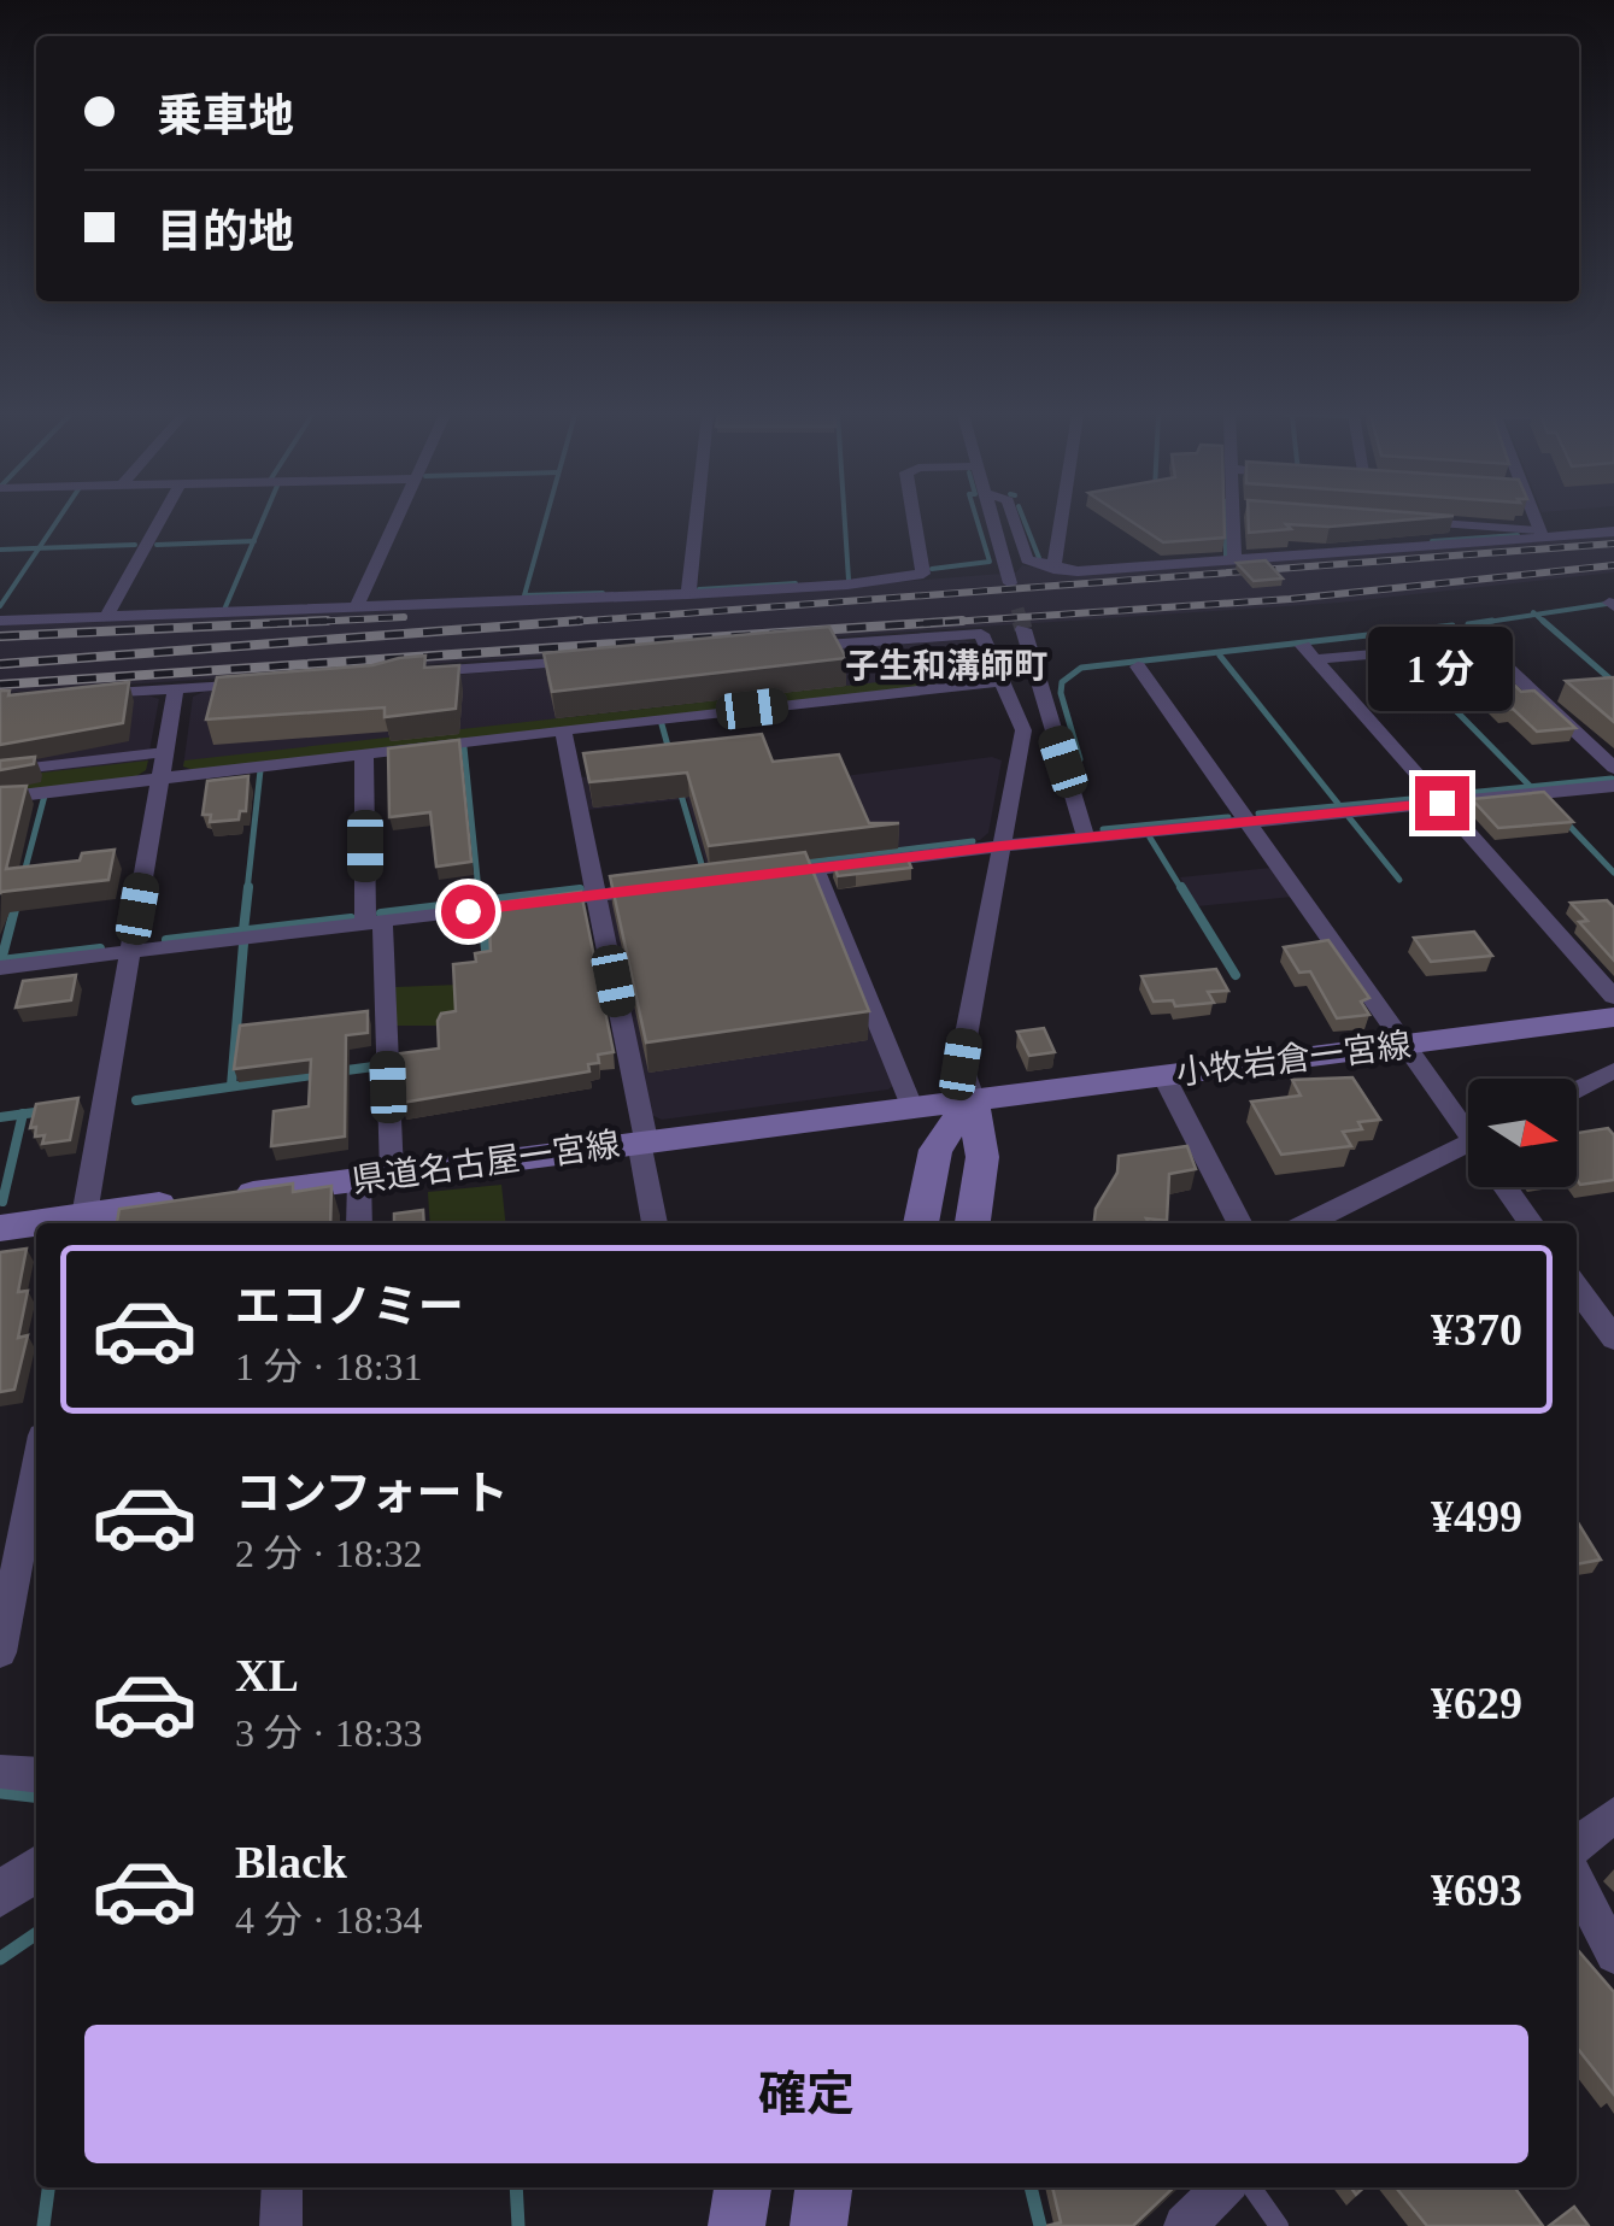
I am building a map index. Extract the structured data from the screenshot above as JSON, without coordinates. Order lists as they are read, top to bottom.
{
  "streets": {
    "main road": ["小牧岩倉一宮線", "県道名古屋一宮線"]
  },
  "crossings": [
    ["小牧岩倉一宮線", "県道名古屋一宮線"]
  ],
  "districts": ["子生和溝師町"],
  "north": "right",
  "page": {
    "banner": ["乗車地", "目的地"],
    "bubble": "1 分",
    "list": [
      {
        "name": "エコノミー",
        "note": "1 分 · 18:31",
        "value": "¥370"
      },
      {
        "name": "コンフォート",
        "note": "2 分 · 18:32",
        "value": "¥499"
      },
      {
        "name": "XL",
        "note": "3 分 · 18:33",
        "value": "¥629"
      },
      {
        "name": "Black",
        "note": "4 分 · 18:34",
        "value": "¥693"
      }
    ],
    "buttons": "確定"
  }
}
